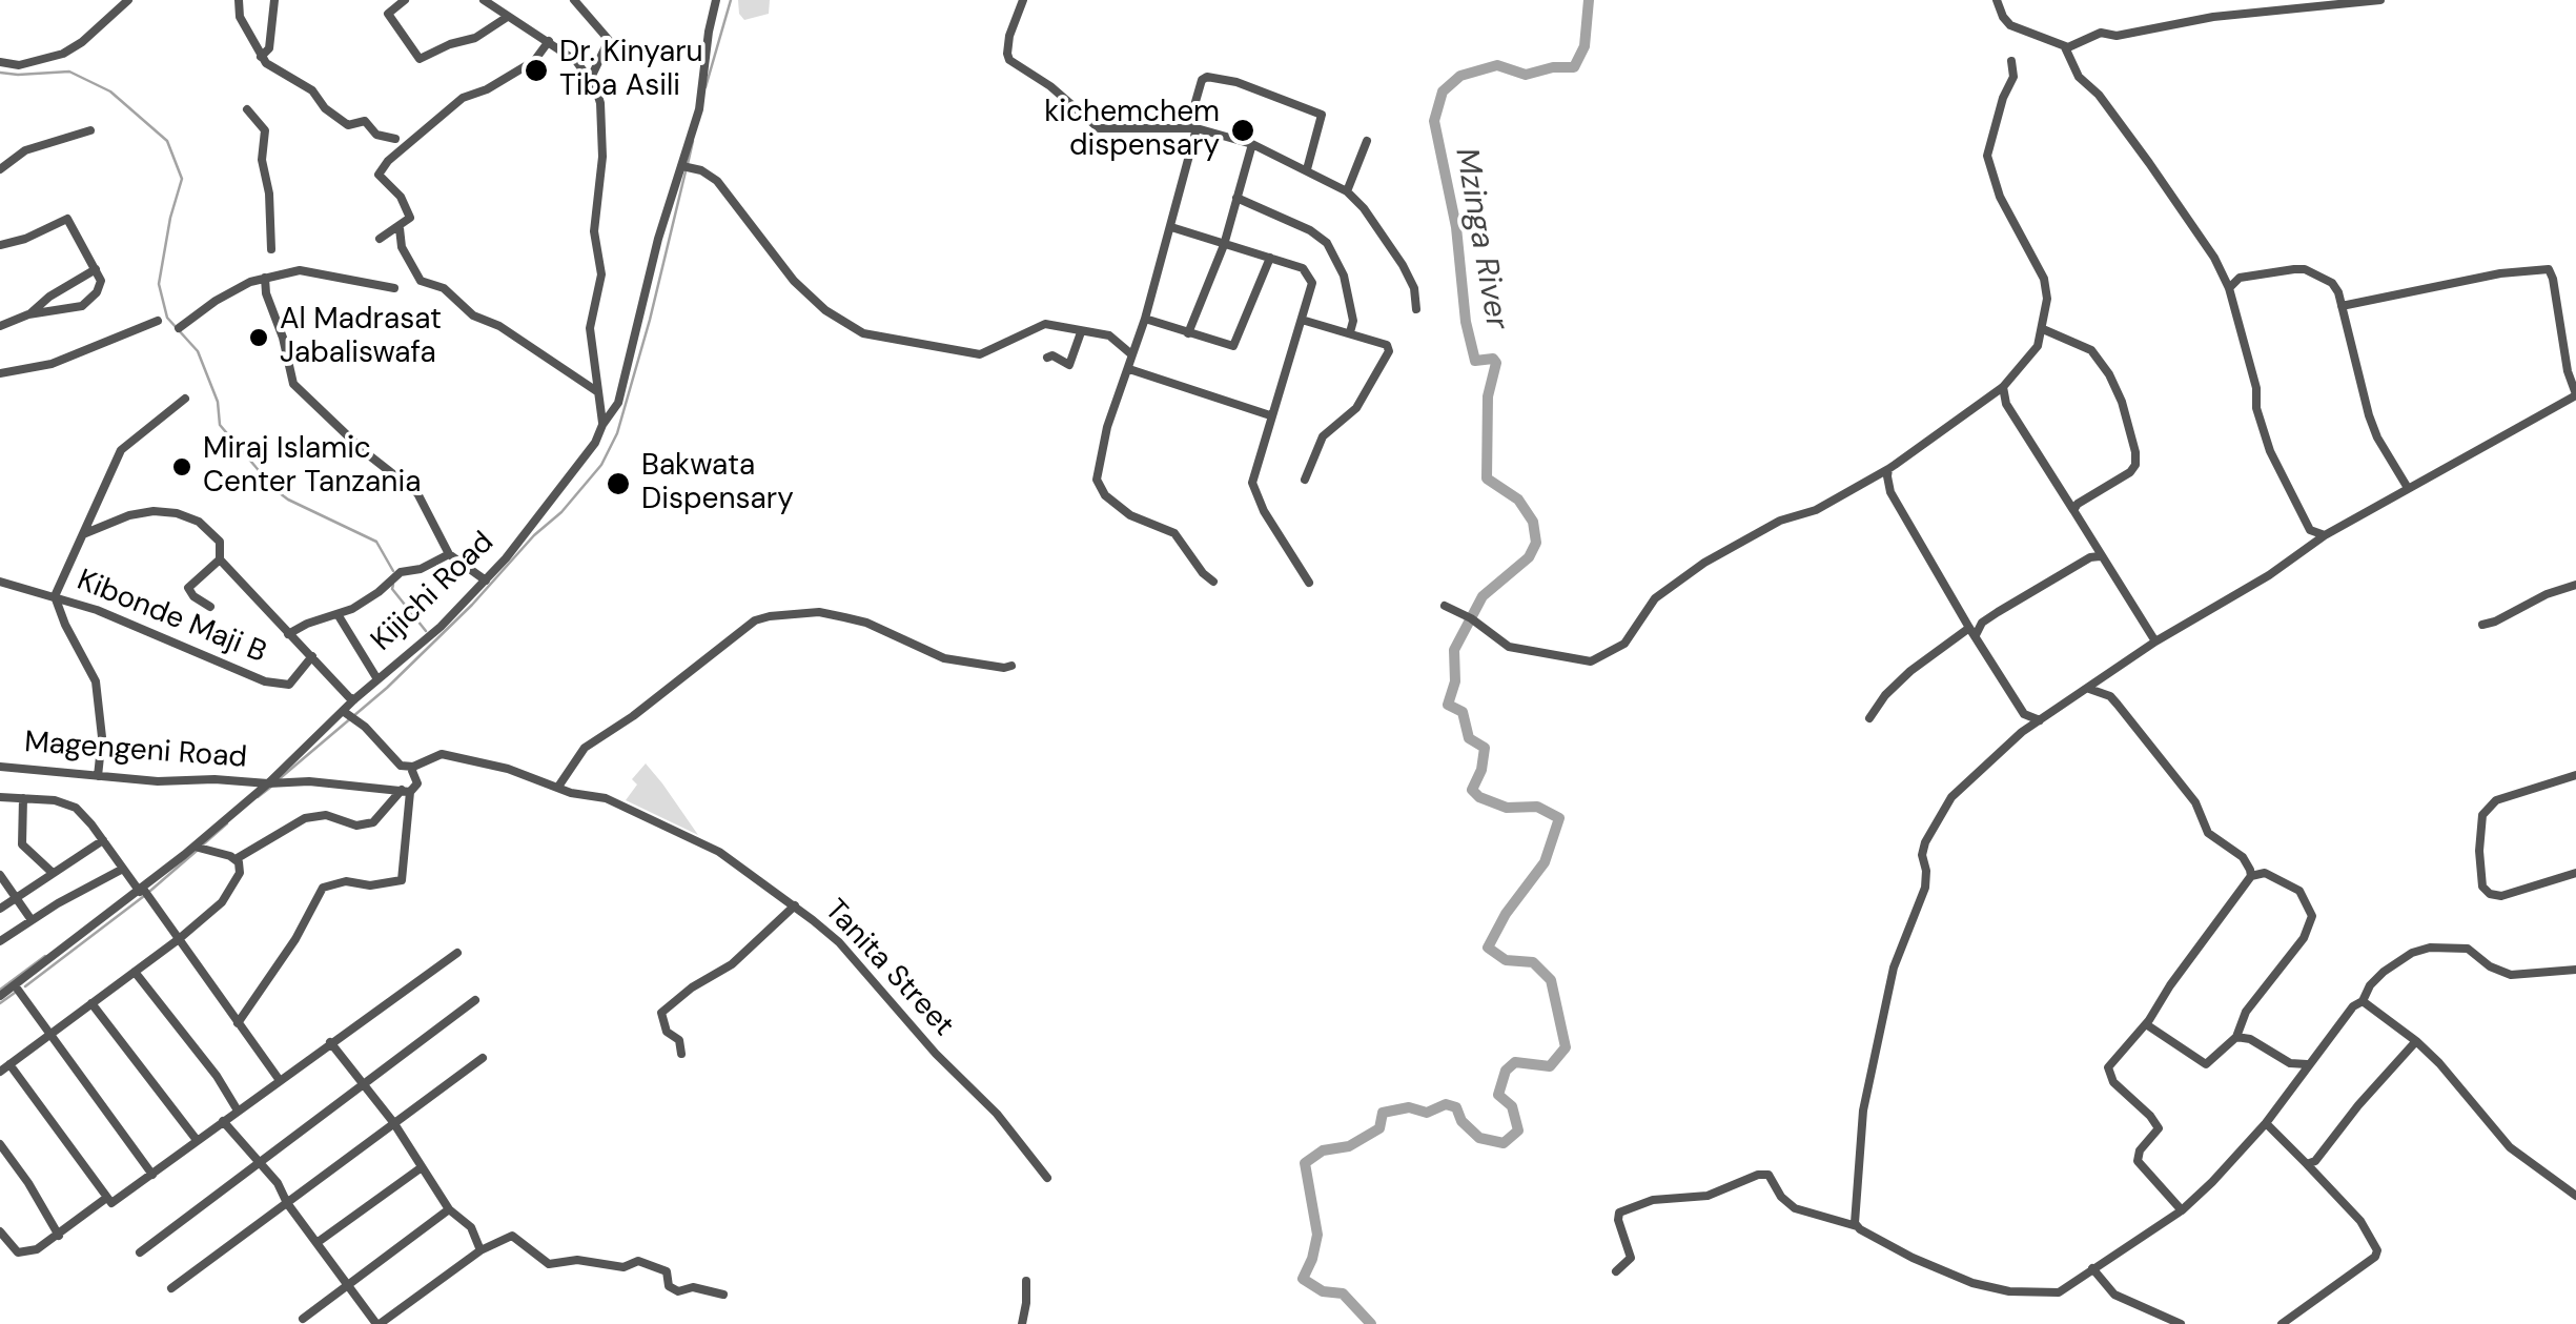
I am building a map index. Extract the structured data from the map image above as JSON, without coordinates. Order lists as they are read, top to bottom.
{
  "streets": {
    "street": [
      "Kijichi Road",
      "Kibonde Maji B",
      "Magengeni Road",
      "Tanita Street"
    ]
  },
  "crossings": [
    ["Kijichi Road", "Magengeni Road"]
  ],
  "water": ["Mzinga River"],
  "places": [
    "Dr. Kinyaru Tiba Asili",
    "kichemchem dispensary",
    "Al Madrasat Jabaliswafa",
    "Miraj Islamic Center Tanzania",
    "Bakwata Dispensary"
  ]
}
